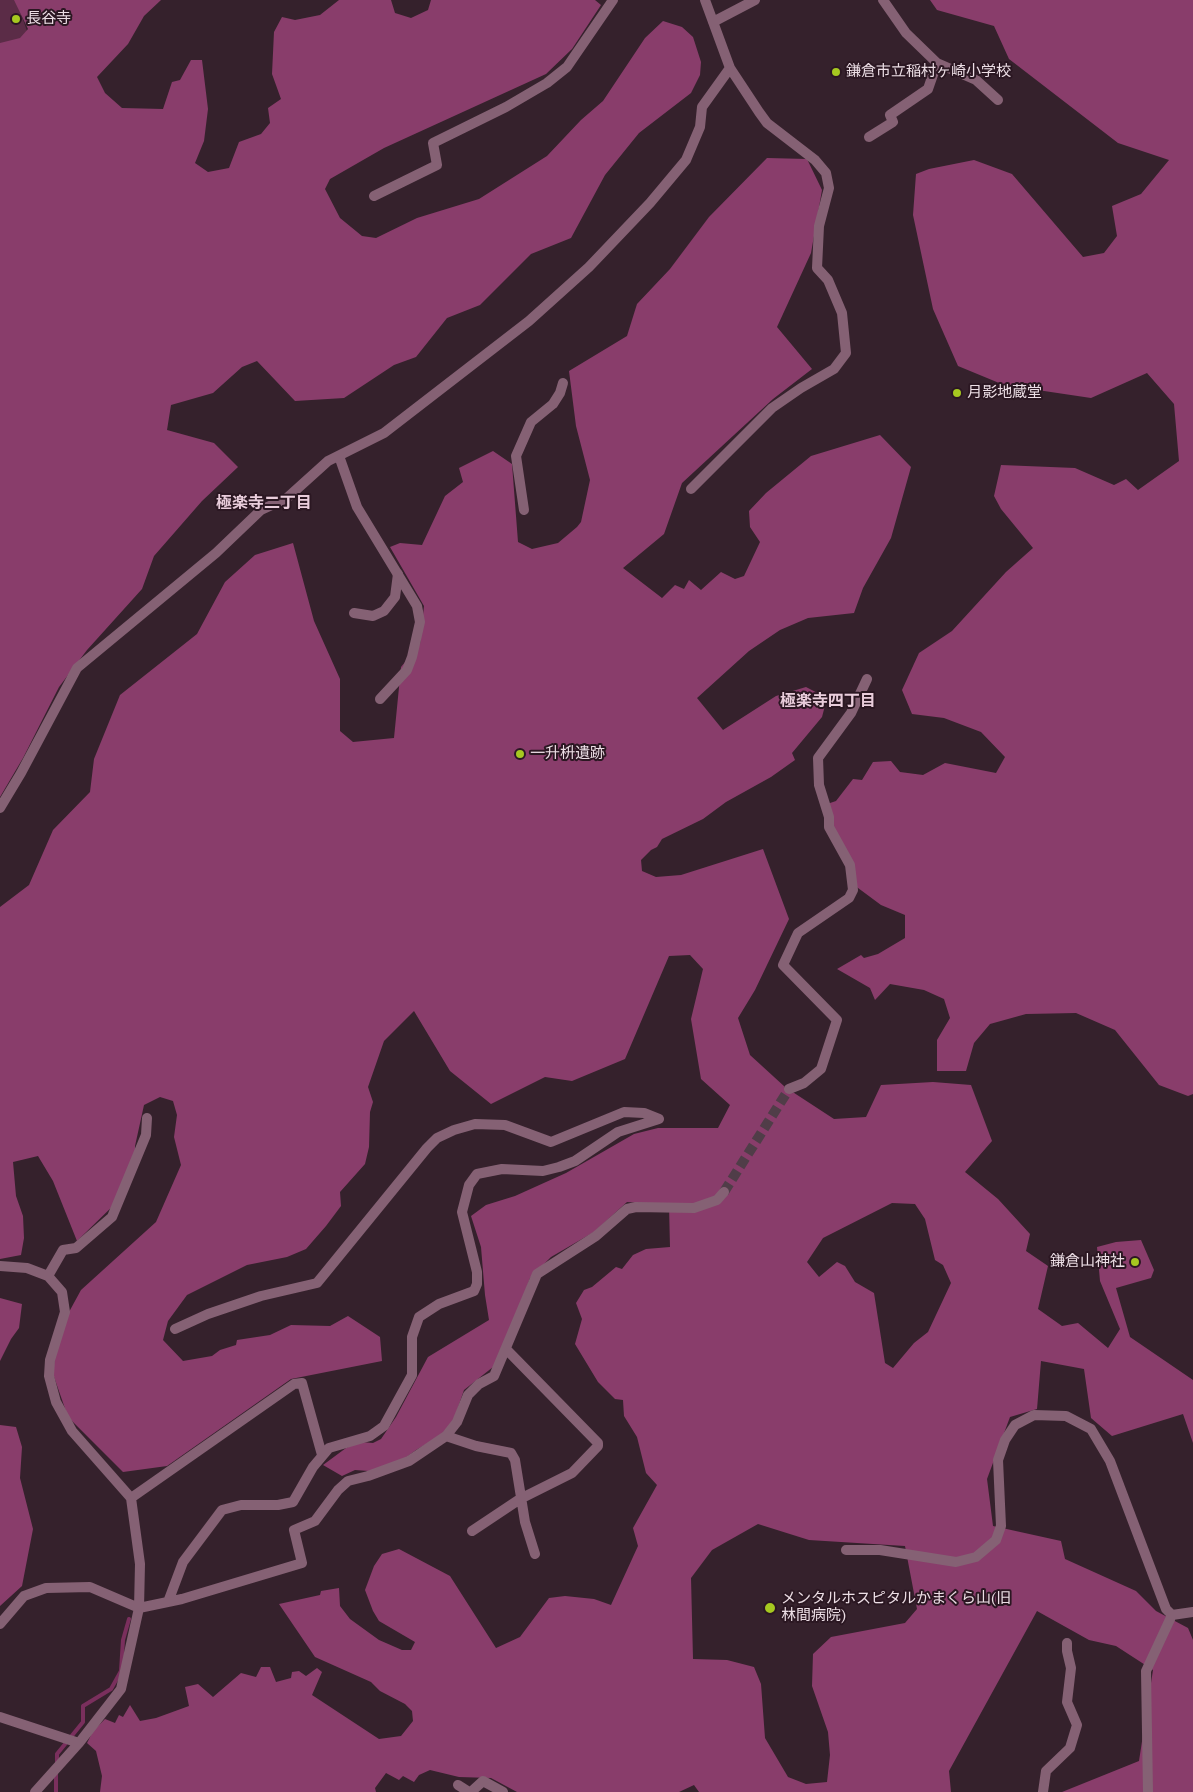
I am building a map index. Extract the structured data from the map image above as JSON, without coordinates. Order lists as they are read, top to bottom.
{
  "districts": ["極楽寺二丁目", "極楽寺四丁目"],
  "places": [
    "長谷寺",
    "鎌倉市立稲村ヶ崎小学校",
    "月影地蔵堂",
    "一升枡遺跡",
    "鎌倉山神社",
    "メンタルホスピタルかまくら山(旧 林間病院)"
  ]
}
